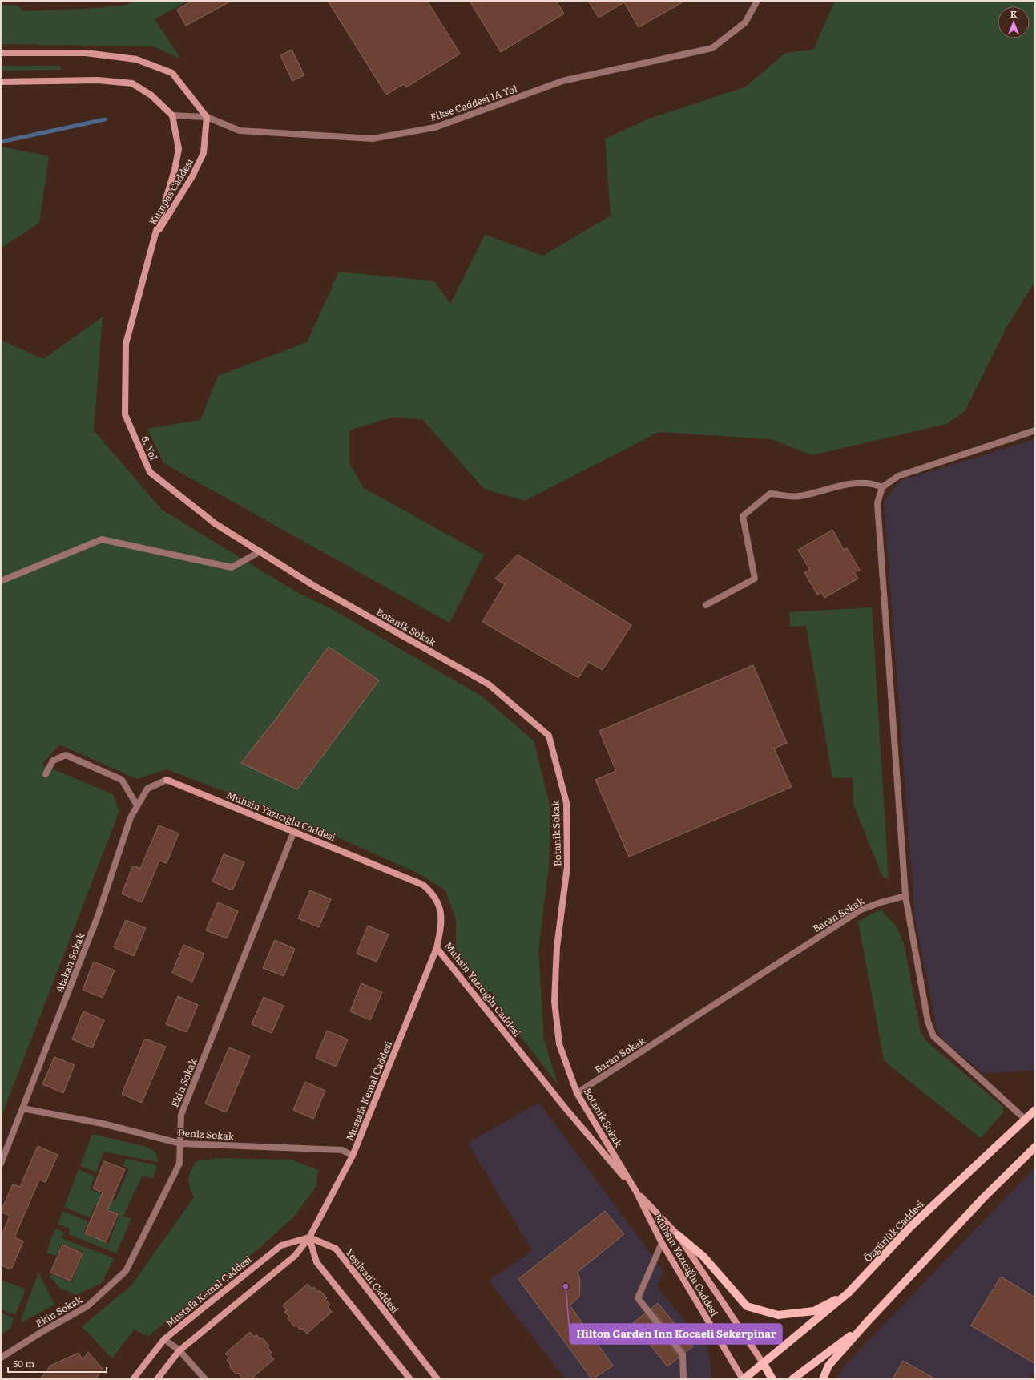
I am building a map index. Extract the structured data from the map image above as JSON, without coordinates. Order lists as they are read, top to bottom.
{
  "streets": {
    "main road": [
      "Kumpas Caddesi",
      "6. Yol",
      "Botanik Sokak",
      "Muhsin Yazıcığlu Caddesi",
      "Mustafa Kemal Caddesi",
      "Özgürlük Caddesi",
      "Yeşilvadi Caddesi"
    ],
    "street": [
      "Fikse Caddesi 1A Yol",
      "Baran Sokak",
      "Atakan Sokak",
      "Ekin Sokak",
      "Deniz Sokak"
    ]
  },
  "crossings": [
    ["Fikse Caddesi 1A Yol", "Kumpas Caddesi"],
    ["Kumpas Caddesi", "6. Yol"],
    ["6. Yol", "Botanik Sokak"],
    ["Botanik Sokak", "Muhsin Yazıcığlu Caddesi"],
    ["Botanik Sokak", "Baran Sokak"],
    ["Muhsin Yazıcığlu Caddesi", "Atakan Sokak"],
    ["Muhsin Yazıcığlu Caddesi", "Ekin Sokak"],
    ["Muhsin Yazıcığlu Caddesi", "Mustafa Kemal Caddesi"],
    ["Muhsin Yazıcığlu Caddesi", "Özgürlük Caddesi"],
    ["Atakan Sokak", "Deniz Sokak"],
    ["Ekin Sokak", "Deniz Sokak"],
    ["Mustafa Kemal Caddesi", "Deniz Sokak"],
    ["Mustafa Kemal Caddesi", "Yeşilvadi Caddesi"]
  ],
  "places": ["Hilton Garden Inn Kocaeli Sekerpinar"],
  "scale_bar": "50 m",
  "north": "top"
}
